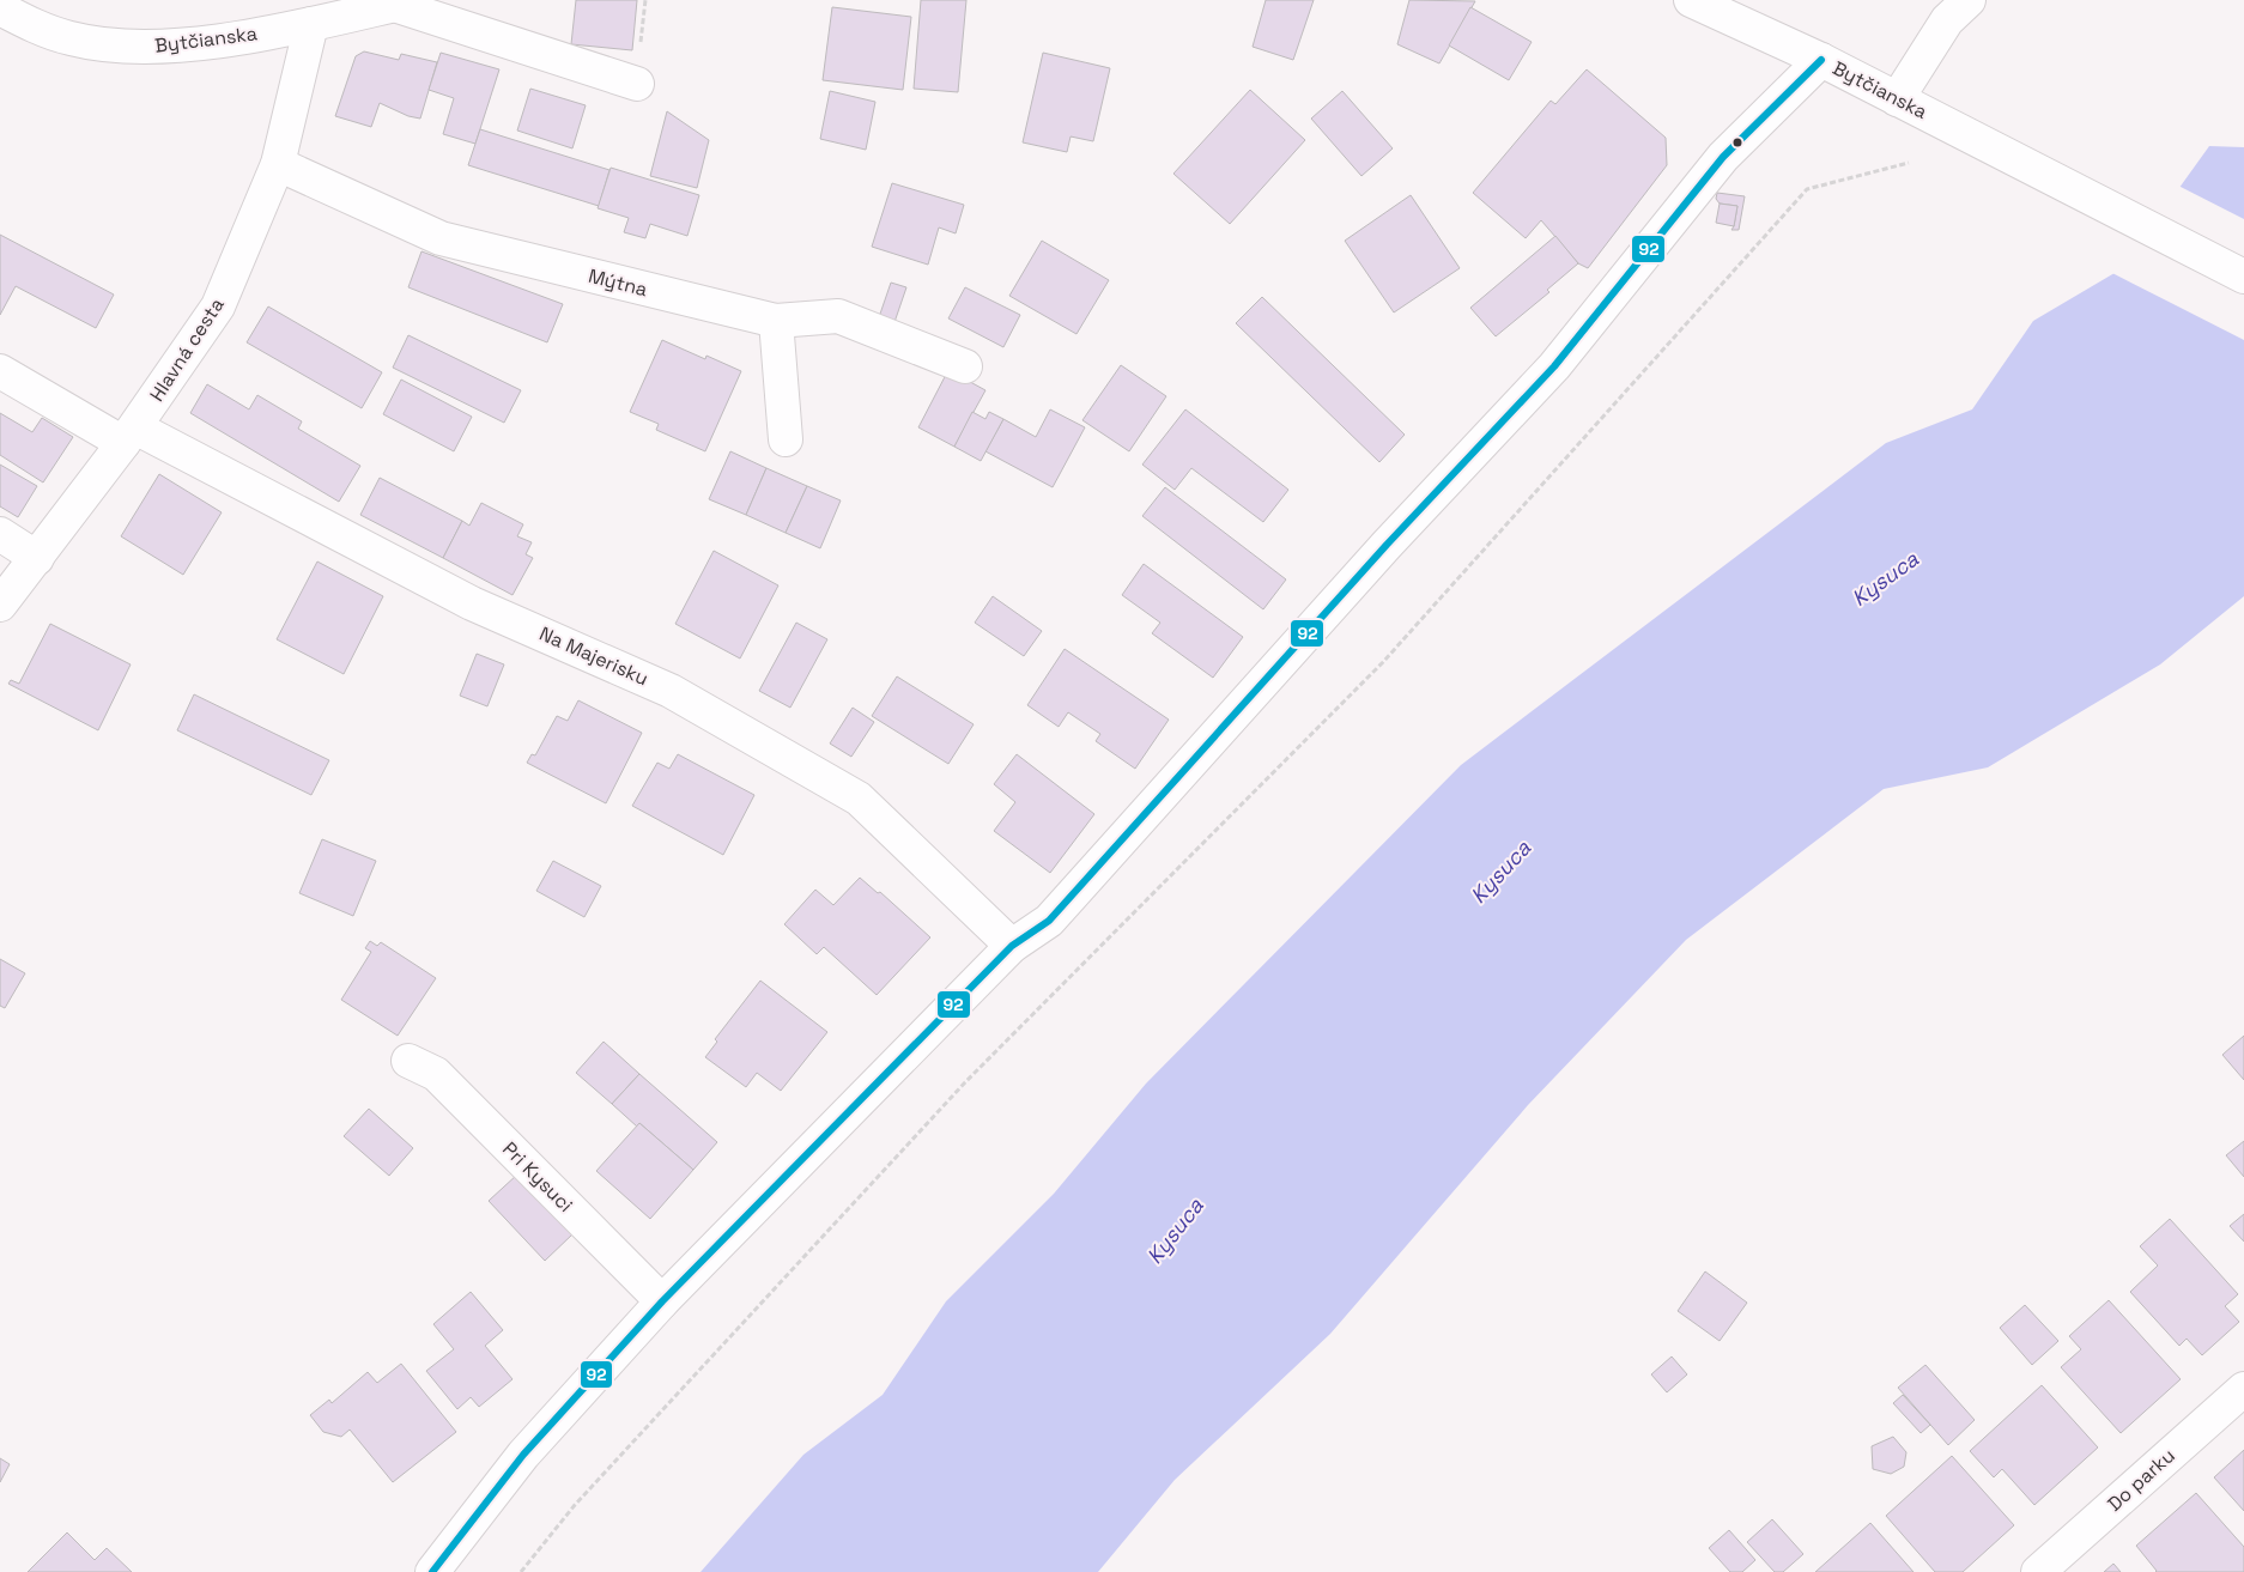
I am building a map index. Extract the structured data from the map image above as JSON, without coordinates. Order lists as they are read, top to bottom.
{
  "streets": {
    "street": [
      "Bytčianska",
      "Mýtna",
      "Hlavná cesta",
      "Na Majerisku",
      "Pri Kysuci",
      "Do parku"
    ]
  },
  "crossings": [
    ["Bytčianska", "Hlavná cesta"],
    ["Mýtna", "Hlavná cesta"],
    ["Hlavná cesta", "Na Majerisku"]
  ],
  "water": ["Kysuca"],
  "lines": ["transit line 92"]
}
